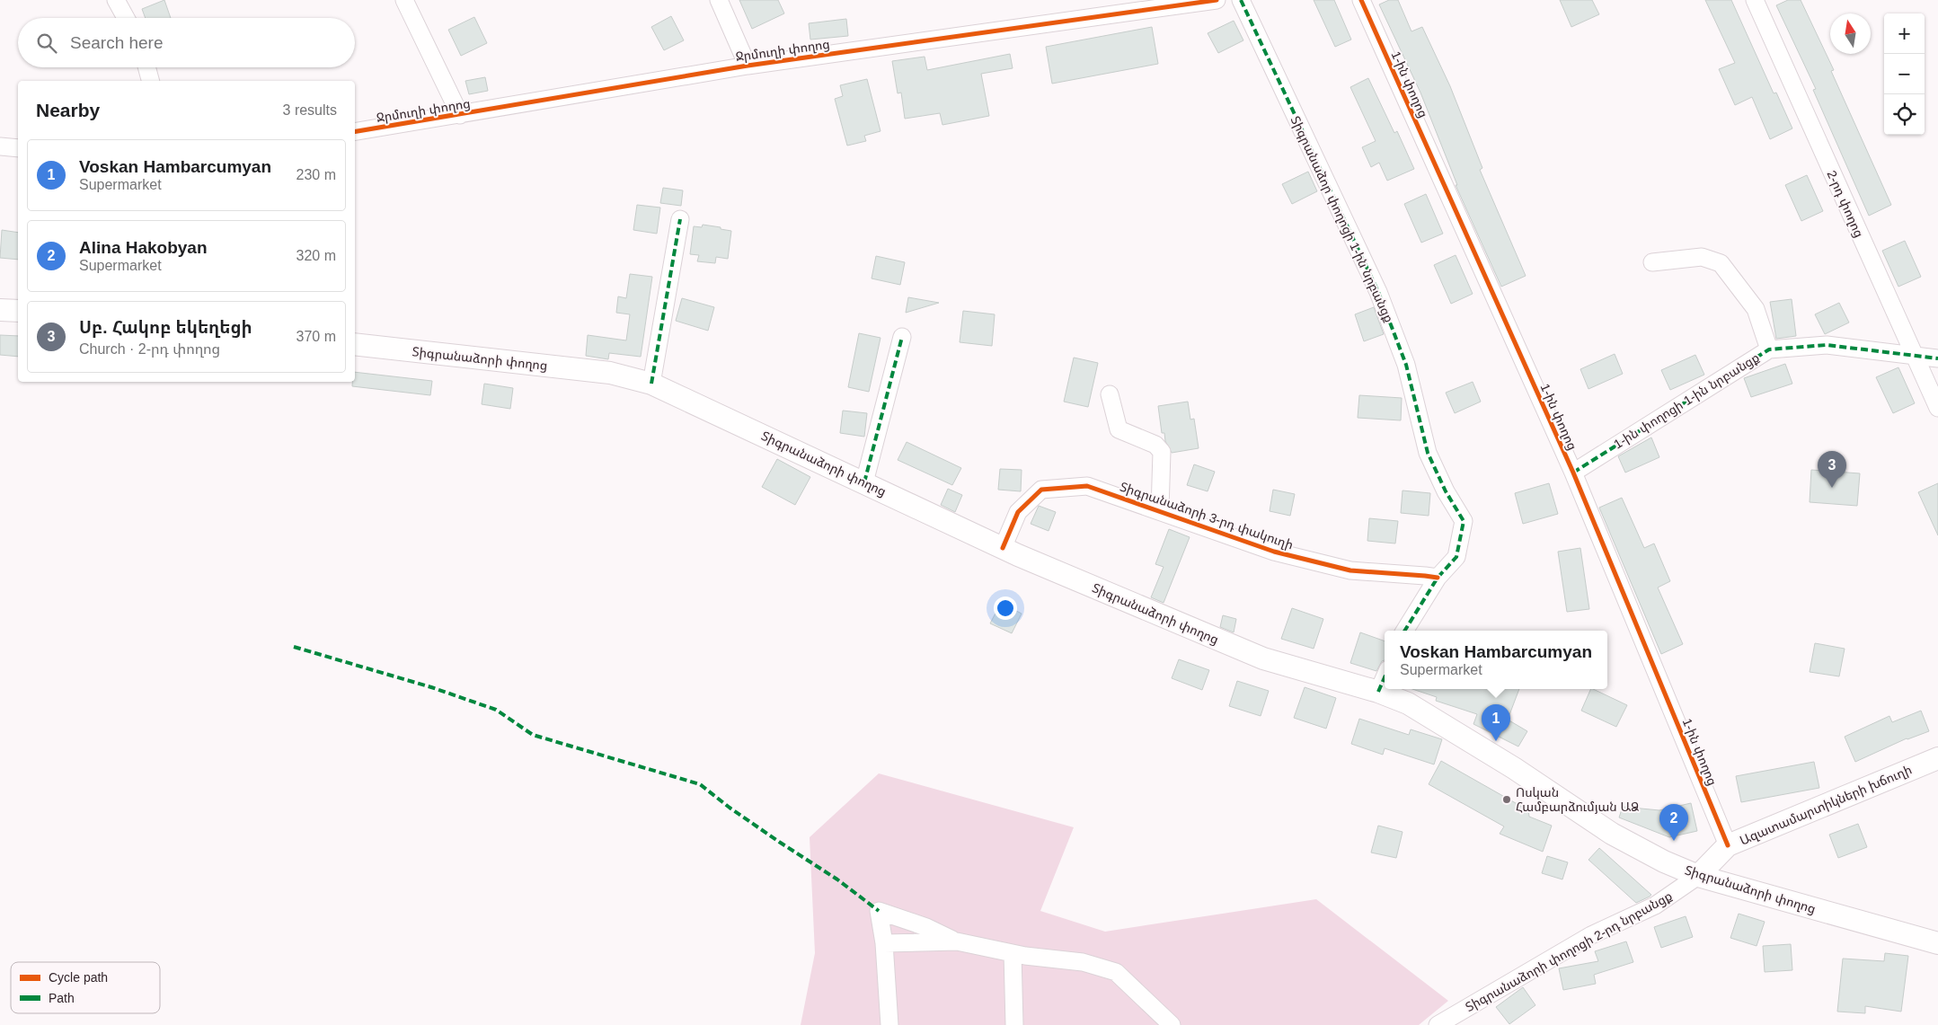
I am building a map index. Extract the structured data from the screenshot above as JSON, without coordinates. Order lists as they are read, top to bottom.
{
  "streets": {
    "main road": ["Տիգրանաձորի փողոց", "Ազատամարտիկների խճուղի"],
    "street": [
      "Ջրմուղի փողոց",
      "1-ին փողոց",
      "2-րդ փողոց",
      "Տիգրանաձոր փողոցի 1-ին նրբանցք",
      "1-ին փողոցի 1-ին նրբանցք",
      "Տիգրանաձորի 3-րդ փակուղի",
      "Տիգրանաձորի փողոցի 2-րդ նրբանցք"
    ]
  },
  "crossings": [
    ["1-ին փողոց", "1-ին փողոցի 1-ին նրբանցք"],
    ["1-ին փողոց", "Ազատամարտիկների խճուղի"],
    ["2-րդ փողոց", "1-ին փողոցի 1-ին նրբանցք"],
    ["Տիգրանաձոր փողոցի 1-ին նրբանցք", "Տիգրանաձորի 3-րդ փակուղի"],
    ["Տիգրանաձորի փողոց", "Տիգրանաձորի 3-րդ փակուղի"],
    ["Տիգրանաձորի փողոց", "Ազատամարտիկների խճուղի"],
    ["Տիգրանաձորի փողոց", "Տիգրանաձորի փողոցի 2-րդ նրբանցք"],
    ["Ազատամարտիկների խճուղի", "Տիգրանաձորի փողոցի 2-րդ նրբանցք"]
  ],
  "places": ["Ոսկան Համբարձումյան ԱՁ"],
  "legend": ["Cycle path", "Path"],
  "north": "top",
  "page": {
    "map_buttons": ["+", "−"],
    "search": "Search here",
    "heading": ["Nearby", "3 results"],
    "list": [
      {
        "mark": "1",
        "name": "Voskan Hambarcumyan",
        "note": "Supermarket",
        "value": "230 m"
      },
      {
        "mark": "2",
        "name": "Alina Hakobyan",
        "note": "Supermarket",
        "value": "320 m"
      },
      {
        "mark": "3",
        "name": "Սբ. Հակոբ եկեղեցի",
        "note": "Church · 2-րդ փողոց",
        "value": "370 m"
      }
    ],
    "pins": ["3", "1", "2"],
    "popup": ["Voskan Hambarcumyan", "Supermarket"]
  }
}
